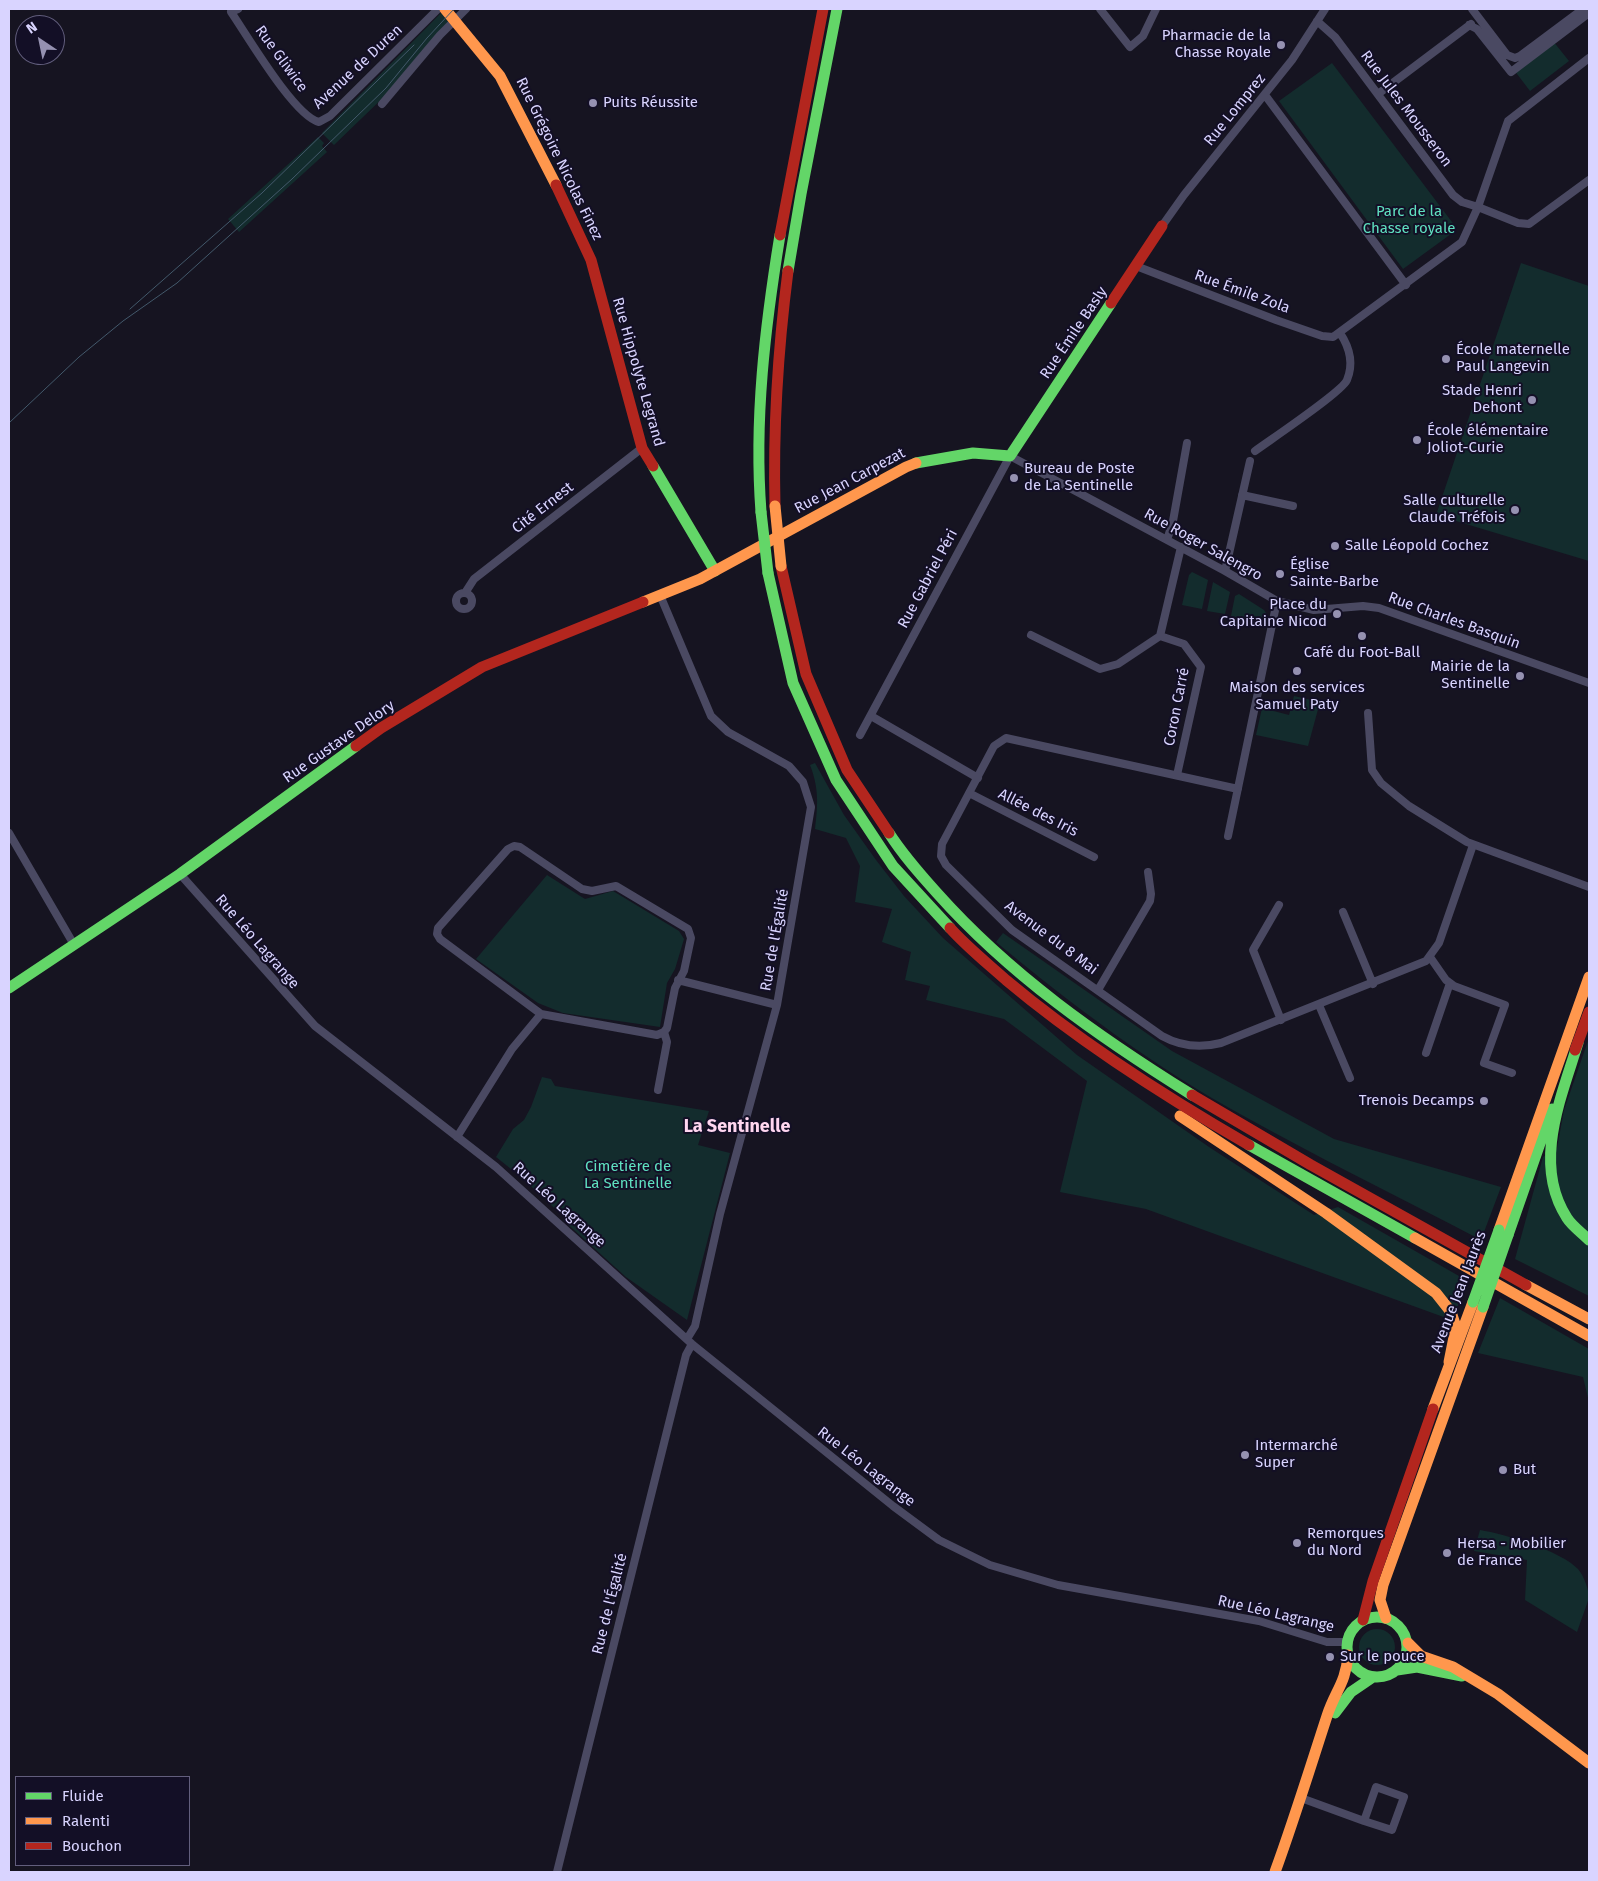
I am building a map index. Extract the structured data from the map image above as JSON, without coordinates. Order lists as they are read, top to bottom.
{
  "streets": {
    "main road": [
      "Rue Grégoire Nicolas Finez",
      "Rue Émile Basly",
      "Rue Hippolyte Legrand",
      "Rue Jean Carpezat",
      "Rue Gustave Delory",
      "Avenue Jean Jaurès"
    ],
    "street": [
      "Rue Gliwice",
      "Avenue de Duren",
      "Rue Jules Mousseron",
      "Rue Lomprez",
      "Rue Émile Zola",
      "Cité Ernest",
      "Rue Roger Salengro",
      "Rue Gabriel Péri",
      "Rue Charles Basquin",
      "Coron Carré",
      "Allée des Iris",
      "Avenue du 8 Mai",
      "Rue de l'Égalité",
      "Rue Léo Lagrange"
    ]
  },
  "crossings": [
    ["Rue Gliwice", "Avenue de Duren"],
    ["Rue Jules Mousseron", "Rue Lomprez"],
    ["Rue Lomprez", "Rue Émile Basly"],
    ["Rue Grégoire Nicolas Finez", "Rue Hippolyte Legrand"],
    ["Rue Émile Zola", "Rue Émile Basly"],
    ["Rue Émile Basly", "Rue Jean Carpezat"],
    ["Rue Émile Basly", "Rue Roger Salengro"],
    ["Rue Émile Basly", "Rue Gabriel Péri"],
    ["Rue Hippolyte Legrand", "Rue Jean Carpezat"],
    ["Rue Hippolyte Legrand", "Cité Ernest"],
    ["Rue Hippolyte Legrand", "Rue Gustave Delory"],
    ["Rue Jean Carpezat", "Rue Roger Salengro"],
    ["Rue Jean Carpezat", "Rue Gabriel Péri"],
    ["Rue Jean Carpezat", "Rue Gustave Delory"],
    ["Rue Roger Salengro", "Rue Gabriel Péri"],
    ["Rue Roger Salengro", "Rue Charles Basquin"],
    ["Coron Carré", "Avenue du 8 Mai"],
    ["Rue Gustave Delory", "Rue de l'Égalité"],
    ["Rue Gustave Delory", "Rue Léo Lagrange"],
    ["Allée des Iris", "Avenue du 8 Mai"],
    ["Rue de l'Égalité", "Rue Léo Lagrange"],
    ["Rue Léo Lagrange", "Avenue Jean Jaurès"]
  ],
  "districts": ["La Sentinelle"],
  "parks": ["Parc de la Chasse royale", "Cimetière de La Sentinelle"],
  "places": [
    "Pharmacie de la Chasse Royale",
    "Puits Réussite",
    "École maternelle Paul Langevin",
    "Stade Henri Dehont",
    "École élémentaire Joliot-Curie",
    "Bureau de Poste de La Sentinelle",
    "Salle culturelle Claude Tréfois",
    "Salle Léopold Cochez",
    "Église Sainte-Barbe",
    "Place du Capitaine Nicod",
    "Café du Foot-Ball",
    "Maison des services Samuel Paty",
    "Mairie de la Sentinelle",
    "Trenois Decamps",
    "Intermarché Super",
    "But",
    "Remorques du Nord",
    "Hersa - Mobilier de France",
    "Sur le pouce"
  ],
  "legend": ["Fluide", "Ralenti", "Bouchon"],
  "north": "top left"
}
